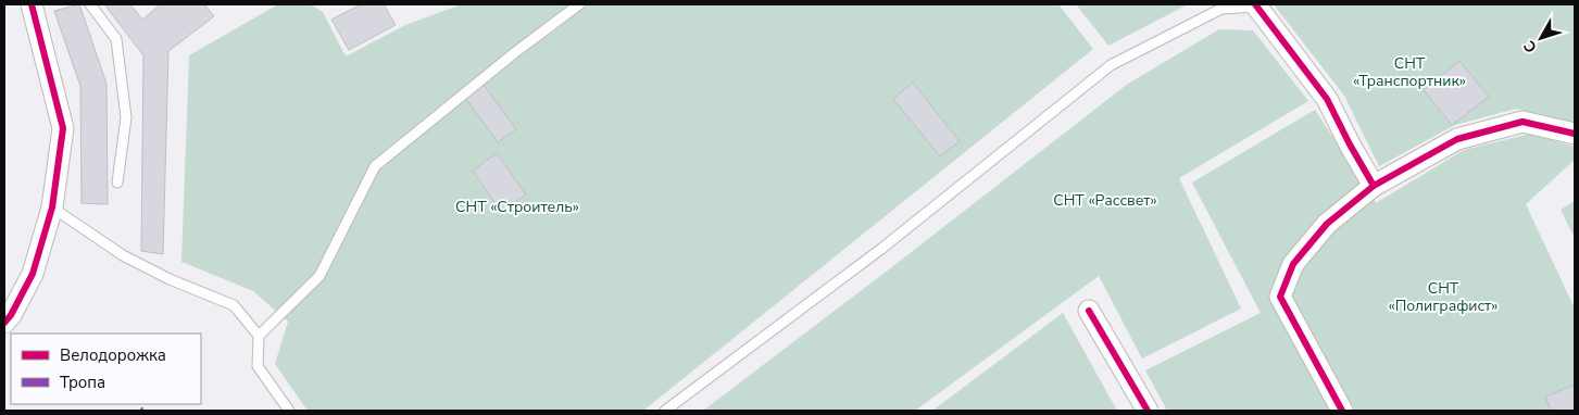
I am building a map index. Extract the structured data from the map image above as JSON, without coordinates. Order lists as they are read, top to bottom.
{
  "parks": [
    "СНТ «Транспортник»",
    "СНТ «Рассвет»",
    "СНТ «Строитель»",
    "СНТ «Полиграфист»"
  ],
  "legend": ["Велодорожка", "Тропа"],
  "north": "bottom left"
}
